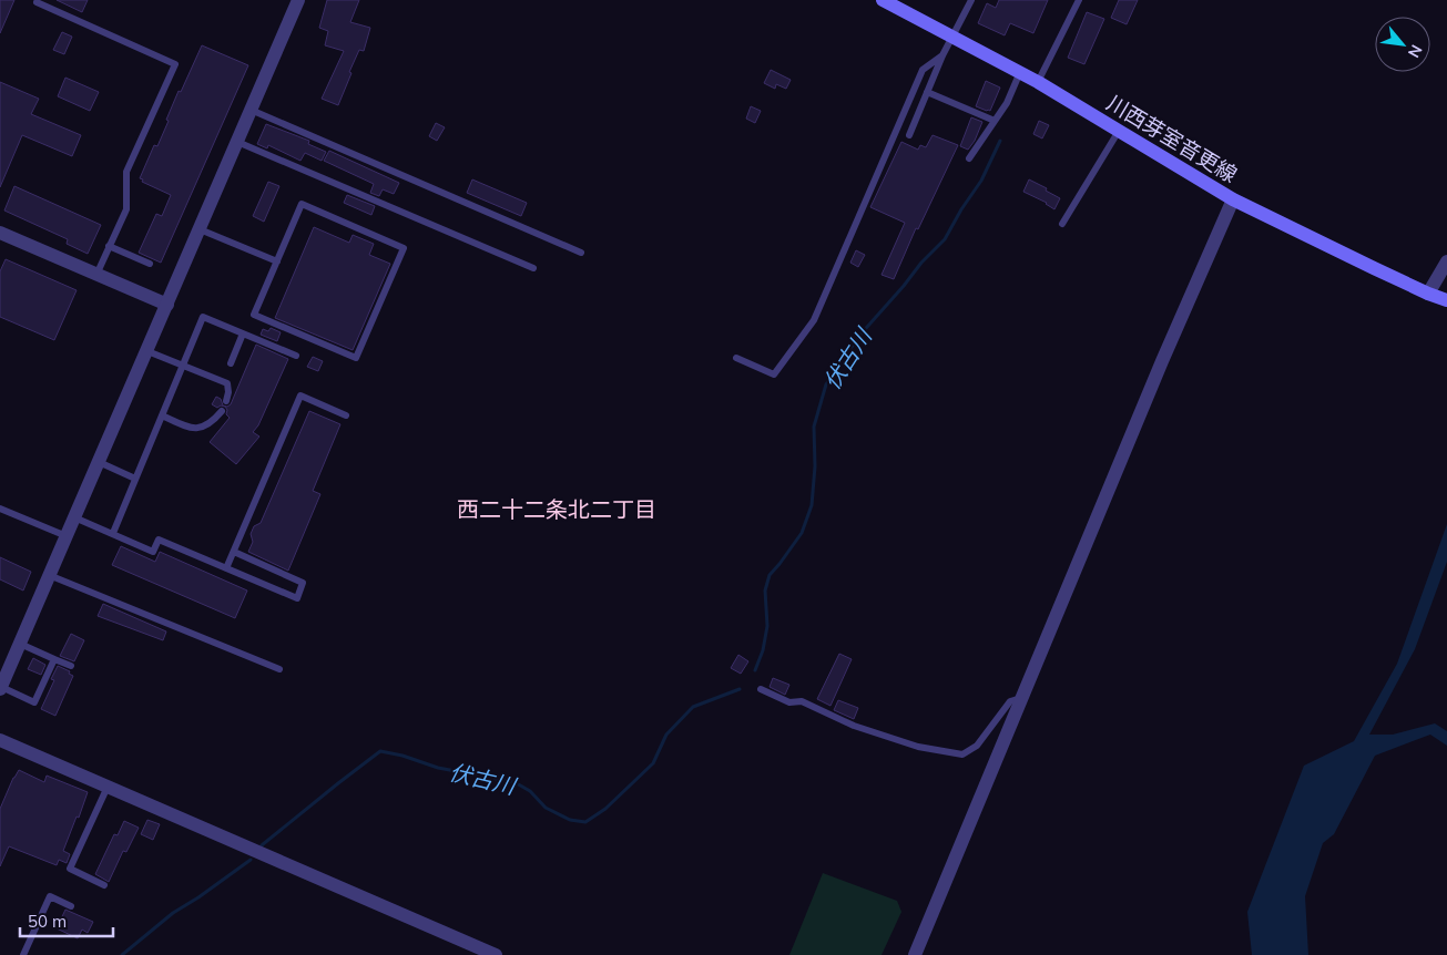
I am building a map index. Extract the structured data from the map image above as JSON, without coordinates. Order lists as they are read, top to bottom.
{
  "streets": {
    "main road": ["川西芽室音更線"]
  },
  "districts": ["西二十二条北二丁目"],
  "water": ["伏古川"],
  "scale_bar": "50 m",
  "north": "bottom right"
}
